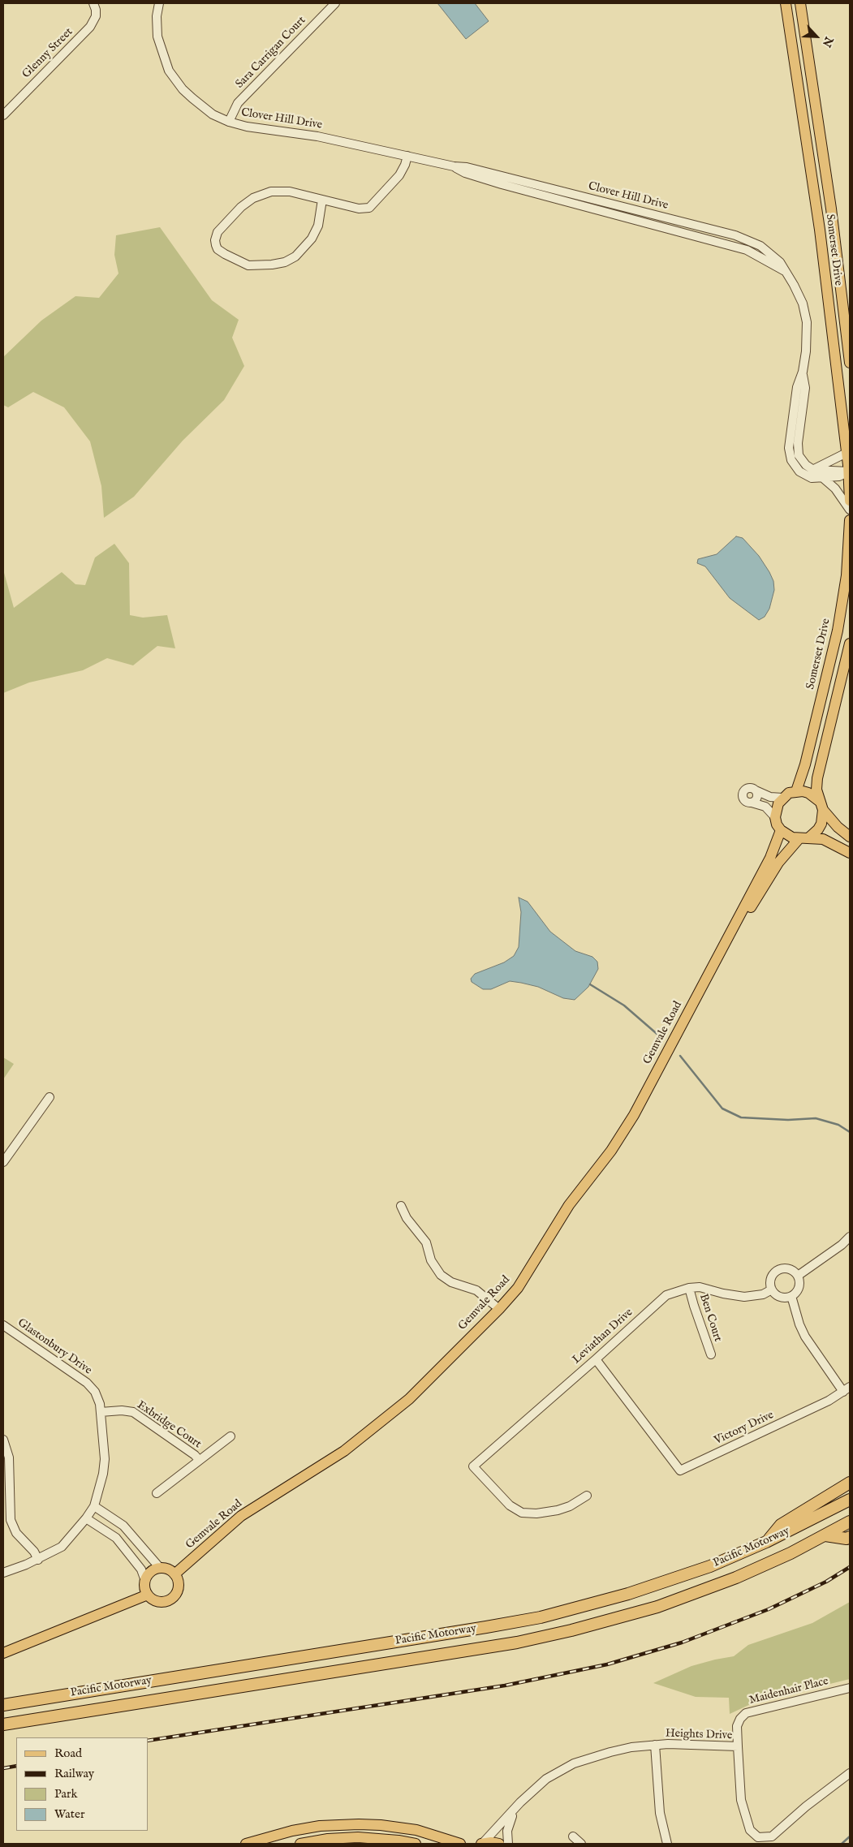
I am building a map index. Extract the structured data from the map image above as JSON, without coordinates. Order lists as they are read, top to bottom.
{
  "streets": {
    "highway": ["Pacific Motorway"],
    "main road": ["Somerset Drive", "Gemvale Road"],
    "street": [
      "Sara Carrigan Court",
      "Glenny Street",
      "Clover Hill Drive",
      "Ben Court",
      "Leviathan Drive",
      "Glastonbury Drive",
      "Exbridge Court",
      "Victory Drive",
      "Maidenhair Place",
      "Heights Drive"
    ]
  },
  "crossings": [
    ["Sara Carrigan Court", "Clover Hill Drive"],
    ["Clover Hill Drive", "Somerset Drive"],
    ["Somerset Drive", "Gemvale Road"],
    ["Ben Court", "Leviathan Drive"],
    ["Leviathan Drive", "Victory Drive"],
    ["Glastonbury Drive", "Exbridge Court"],
    ["Maidenhair Place", "Heights Drive"]
  ],
  "legend": [
    "Road",
    "Railway",
    "Park",
    "Water"
  ],
  "north": "bottom right"
}
